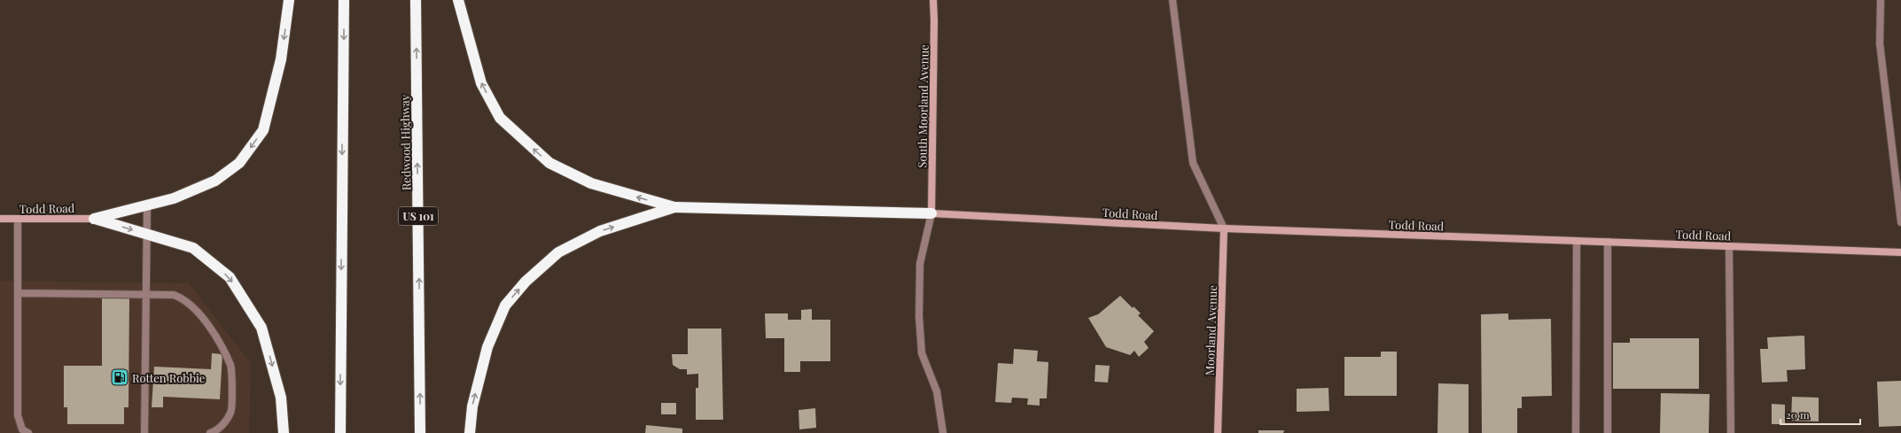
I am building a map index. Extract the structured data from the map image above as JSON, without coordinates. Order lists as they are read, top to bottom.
{
  "streets": {
    "highway": ["Redwood Highway", "US 101"],
    "main road": ["South Moorland Avenue", "Todd Road", "Moorland Avenue"]
  },
  "crossings": [
    ["South Moorland Avenue", "Todd Road"],
    ["Todd Road", "Moorland Avenue"]
  ],
  "places": {
    "fuel station": ["Rotten Robbie"]
  },
  "scale_bar": "20 m"
}
